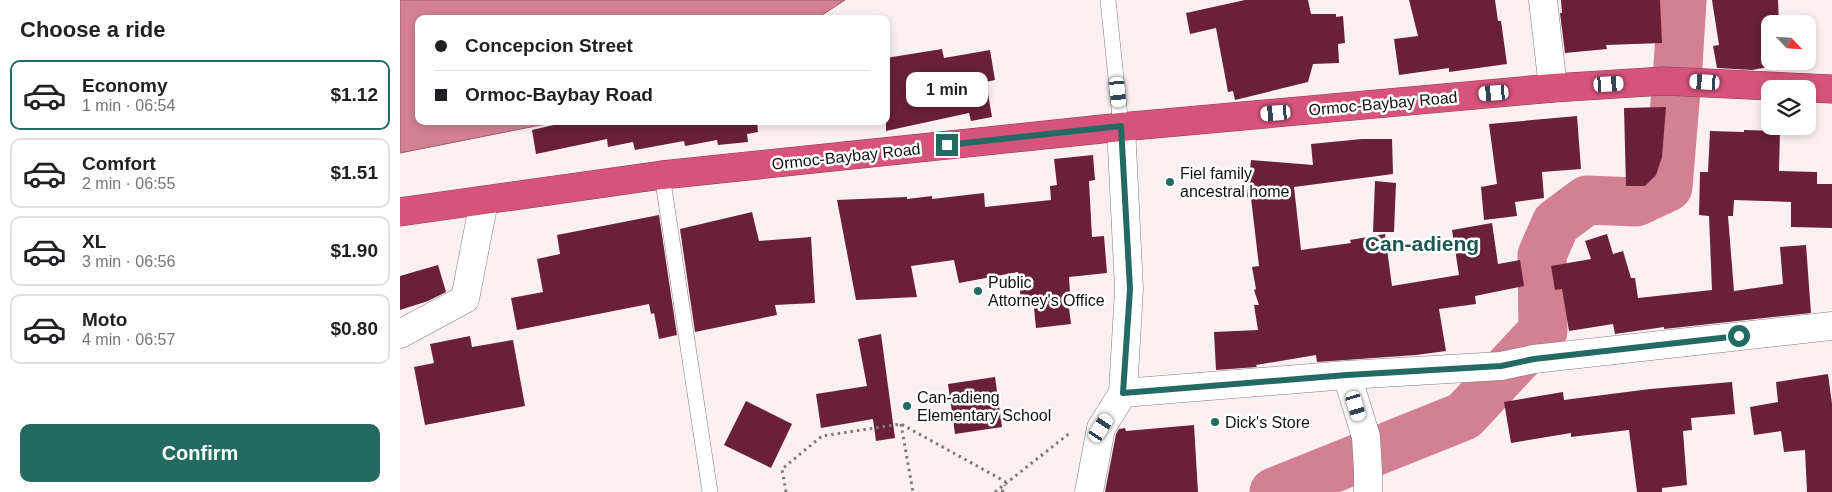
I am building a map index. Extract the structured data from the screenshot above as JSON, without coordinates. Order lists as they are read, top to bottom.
{
  "streets": {
    "highway": ["Ormoc-Baybay Road"]
  },
  "districts": ["Can-adieng"],
  "places": [
    "Fiel family ancestral home",
    "Public Attorney's Office",
    "Can-adieng Elementary School",
    "Dick's Store"
  ],
  "north": "bottom right",
  "page": {
    "heading": "Choose a ride",
    "banner": ["Concepcion Street", "Ormoc-Baybay Road"],
    "list": [
      {
        "name": "Economy",
        "note": "1 min · 06:54",
        "value": "$1.12"
      },
      {
        "name": "Comfort",
        "note": "2 min · 06:55",
        "value": "$1.51"
      },
      {
        "name": "XL",
        "note": "3 min · 06:56",
        "value": "$1.90"
      },
      {
        "name": "Moto",
        "note": "4 min · 06:57",
        "value": "$0.80"
      }
    ],
    "bubble": "1 min",
    "buttons": "Confirm"
  }
}
